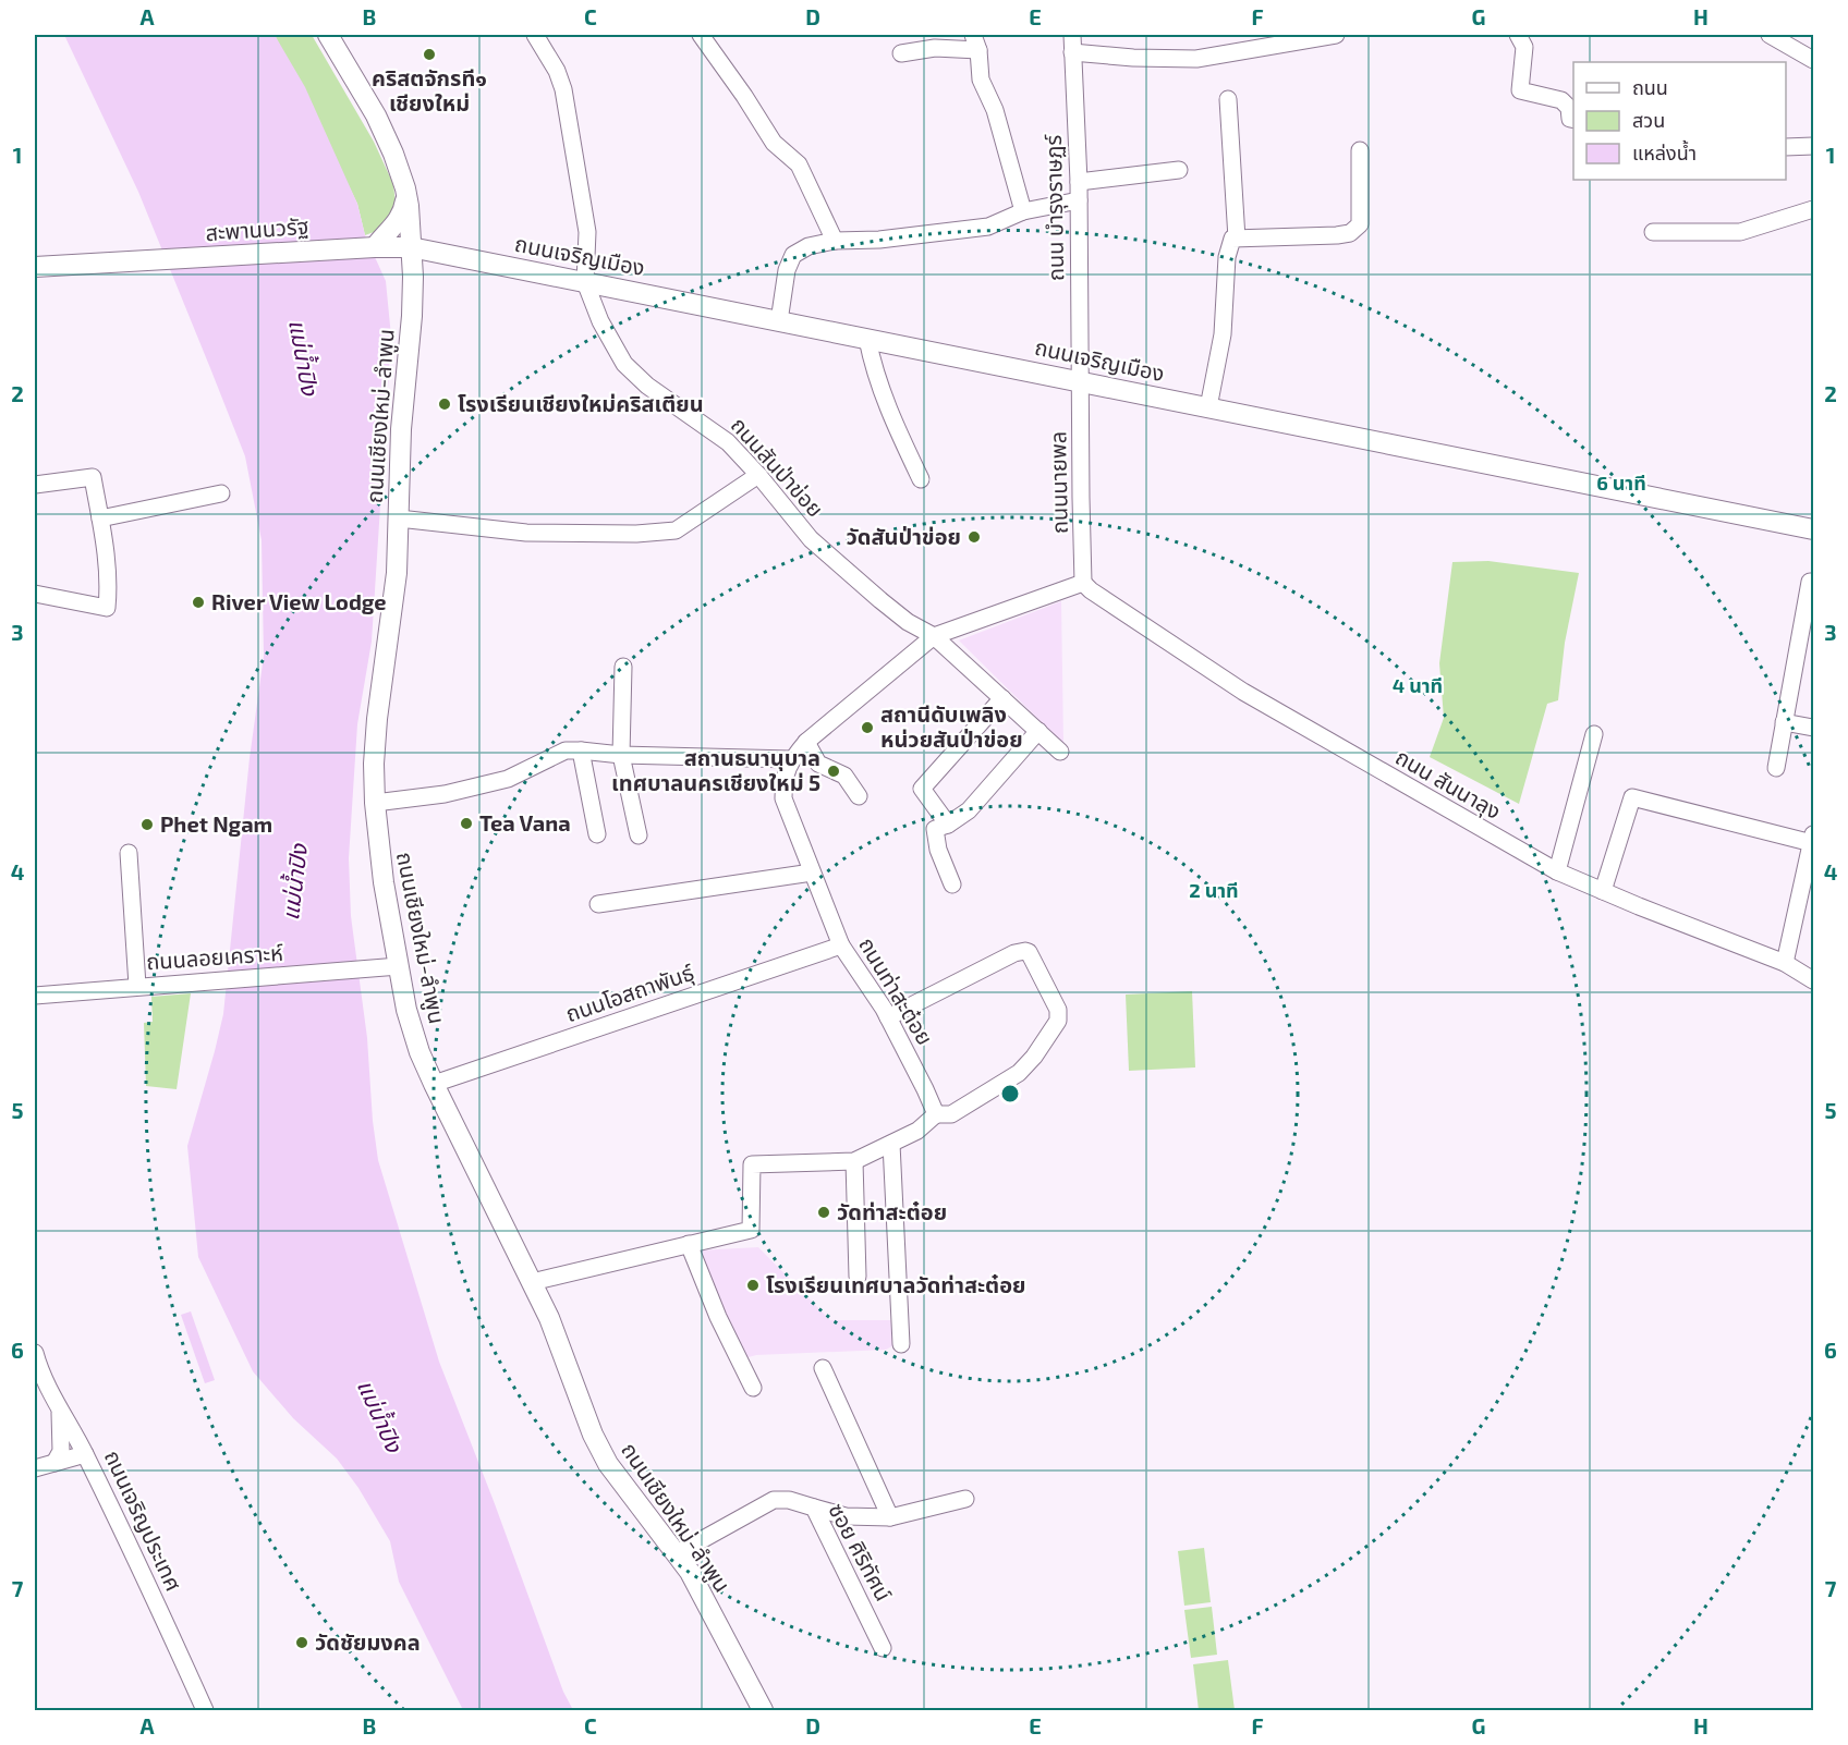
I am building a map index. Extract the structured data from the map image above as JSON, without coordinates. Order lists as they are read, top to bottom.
{
  "streets": {
    "main road": ["สะพานนวรัฐ", "ถนนเจริญเมือง", "ถนนเชียงใหม่-ลำพูน"],
    "street": [
      "ถนน บำรุงราษฏร์",
      "ถนนสันป่าข่อย",
      "ถนนนายพล",
      "ถนน สันนาลุง",
      "ถนนลอยเคราะห์",
      "ถนนท่าสะต๋อย",
      "ถนนโอสถาพันธุ์",
      "ถนนเจริญประเทศ",
      "ซอย ศิริทัศน์"
    ]
  },
  "crossings": [
    ["ถนน บำรุงราษฏร์", "ถนนเจริญเมือง"],
    ["ถนน บำรุงราษฏร์", "ถนนนายพล"],
    ["สะพานนวรัฐ", "ถนนเจริญเมือง"],
    ["ถนนเจริญเมือง", "ถนนเชียงใหม่-ลำพูน"],
    ["ถนนเจริญเมือง", "ถนนสันป่าข่อย"],
    ["ถนนเจริญเมือง", "ถนนนายพล"],
    ["ถนนเชียงใหม่-ลำพูน", "ถนนลอยเคราะห์"],
    ["ถนนเชียงใหม่-ลำพูน", "ถนนโอสถาพันธุ์"],
    ["ถนนเชียงใหม่-ลำพูน", "ซอย ศิริทัศน์"],
    ["ถนนสันป่าข่อย", "ถนนท่าสะต๋อย"],
    ["ถนนนายพล", "ถนน สันนาลุง"],
    ["ถนนนายพล", "ถนนท่าสะต๋อย"],
    ["ถนน สันนาลุง", "ถนนท่าสะต๋อย"],
    ["ถนนท่าสะต๋อย", "ถนนโอสถาพันธุ์"]
  ],
  "water": ["แม่น้ำปิง"],
  "places": [
    "คริสตจักรที๑ เชียงใหม่",
    "โรงเรียนเชียงใหม่คริสเตียน",
    "วัดสันป่าข่อย",
    "River View Lodge",
    "สถานีดับเพลิง หน่วยสันป่าข่อย",
    "สถานธนานุบาล เทศบาลนครเชียงใหม่ 5",
    "Tea Vana",
    "Phet Ngam",
    "วัดท่าสะต๋อย",
    "โรงเรียนเทศบาลวัดท่าสะต๋อย",
    "วัดชัยมงคล"
  ],
  "legend": ["ถนน", "สวน", "แหล่งน้ำ"],
  "grid": {
    "columns": [
      "A",
      "B",
      "C",
      "D",
      "E",
      "F",
      "G",
      "H"
    ],
    "rows": [
      "1",
      "2",
      "3",
      "4",
      "5",
      "6",
      "7"
    ]
  },
  "rings": ["6 นาที", "4 นาที", "2 นาที"]
}
